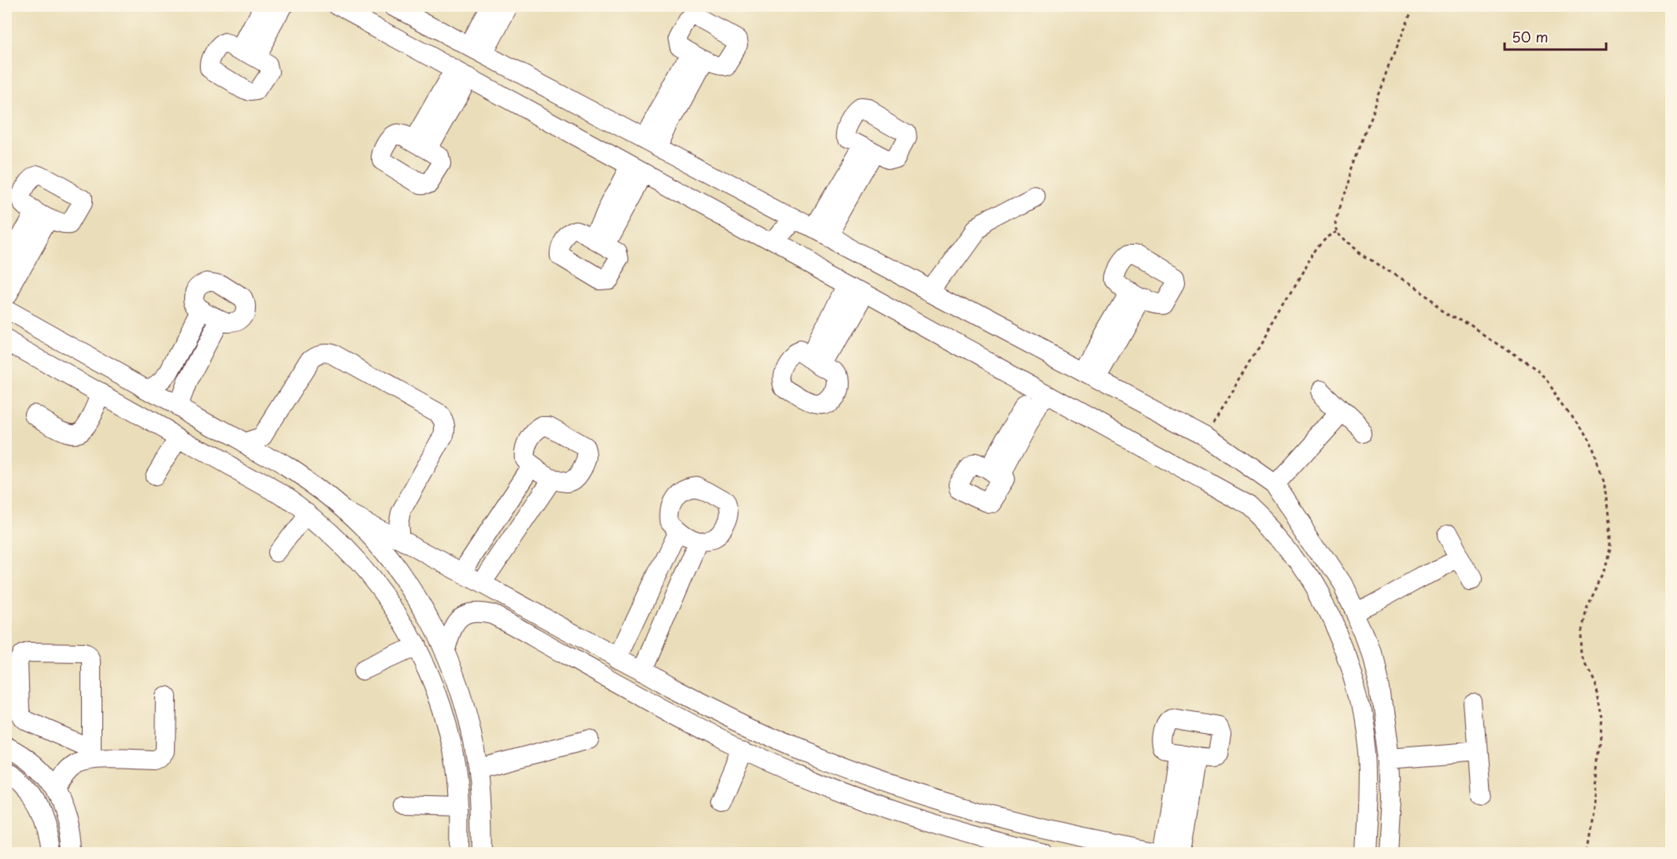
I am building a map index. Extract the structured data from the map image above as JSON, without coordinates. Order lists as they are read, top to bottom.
{
  "scale_bar": "50 m"
}
